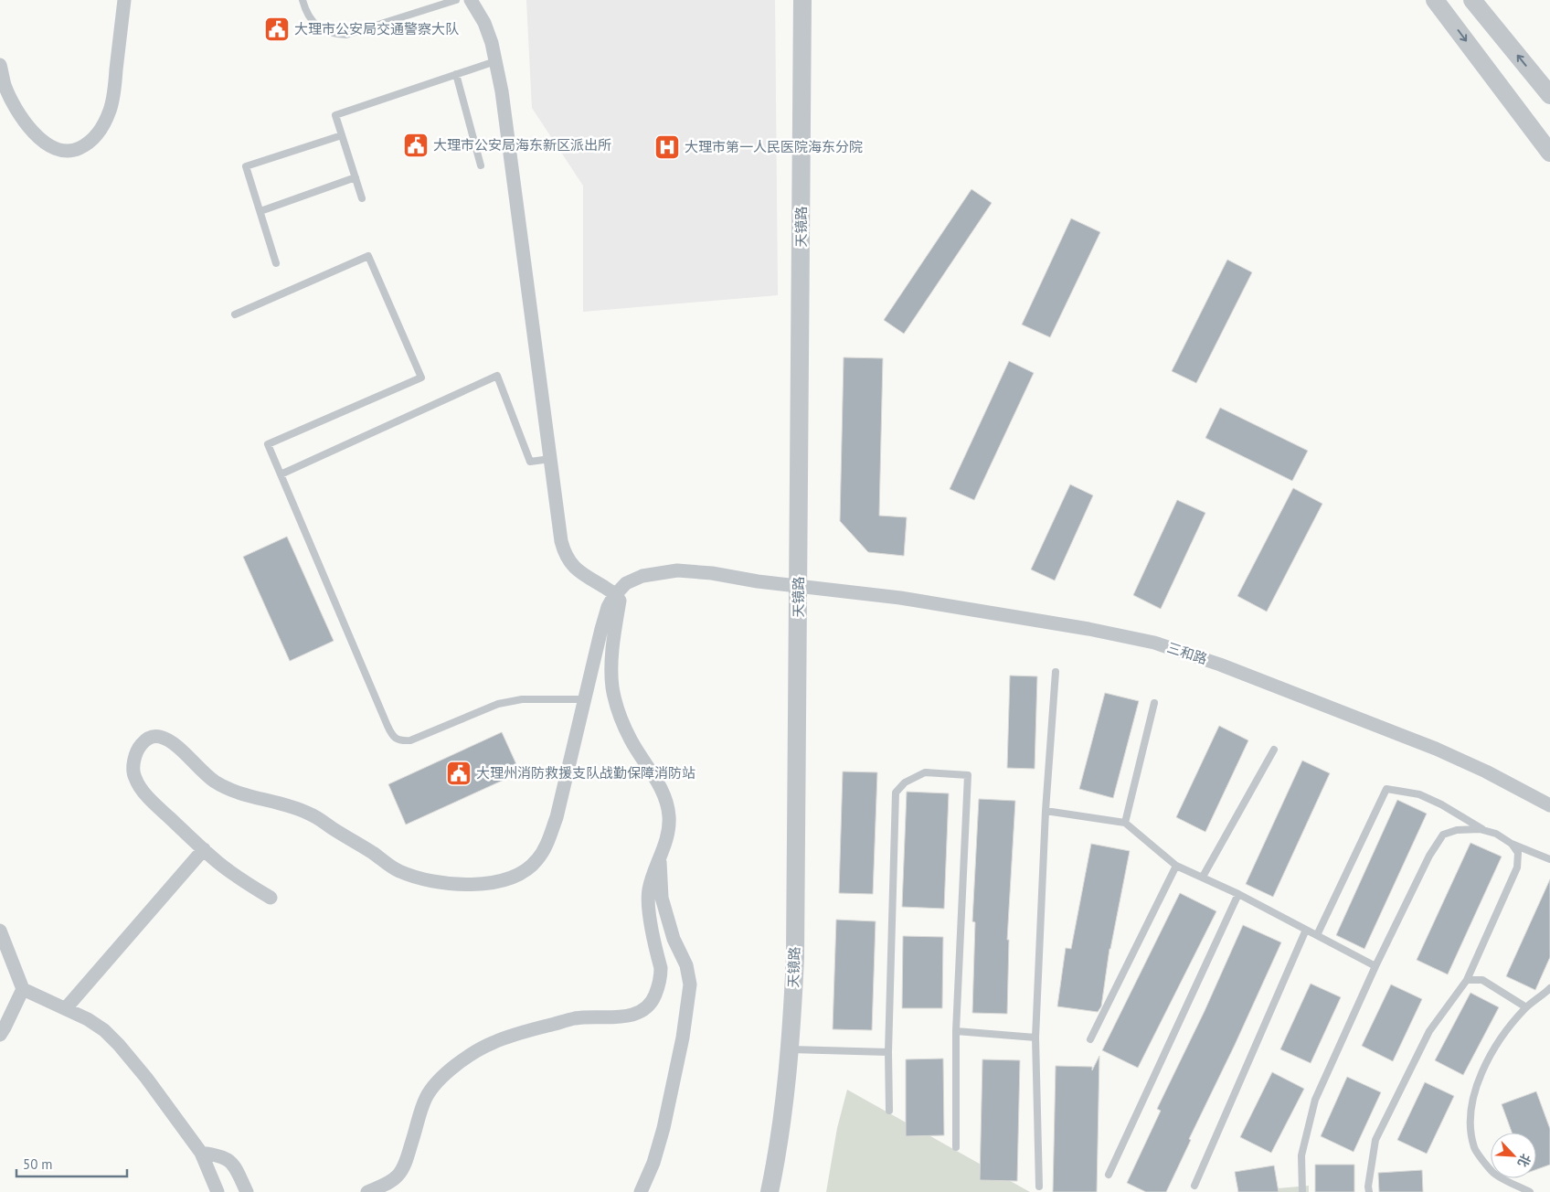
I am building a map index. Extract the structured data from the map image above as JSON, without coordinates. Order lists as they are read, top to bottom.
{
  "streets": {
    "street": ["天镜路", "三和路"]
  },
  "crossings": [
    ["天镜路", "三和路"]
  ],
  "places": {
    "public building": ["大理市公安局交通警察大队", "大理市公安局海东新区派出所", "大理州消防救援支队战勤保障消防站"],
    "hospital": ["大理市第一人民医院海东分院"]
  },
  "scale_bar": "50 m",
  "north": "bottom right"
}
